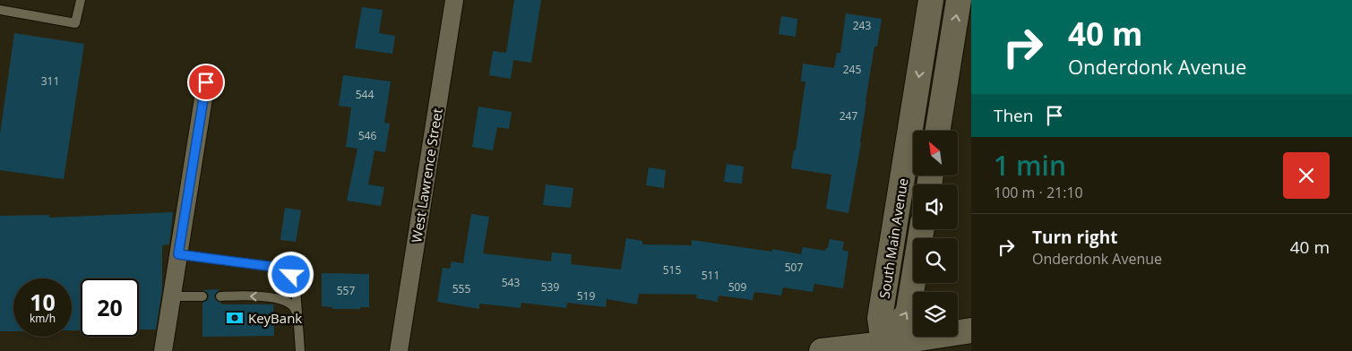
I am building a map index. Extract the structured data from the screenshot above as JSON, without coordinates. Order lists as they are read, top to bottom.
{
  "streets": {
    "street": ["West Lawrence Street", "South Main Avenue"]
  },
  "places": {
    "bank": ["KeyBank"]
  },
  "house_numbers": [
    "243",
    "245",
    "311",
    "544",
    "247",
    "546",
    "507",
    "515",
    "511",
    "543",
    "539",
    "509",
    "555",
    "557",
    "519"
  ],
  "north": "top left",
  "page": {
    "turn": ["40 m", "Onderdonk Avenue"],
    "then": "Then",
    "heading": ["1 min", "100 m · 21:10"],
    "list": [
      {
        "name": "Turn right",
        "note": "Onderdonk Avenue",
        "value": "40 m"
      }
    ],
    "speed": "10 km/h",
    "limit": "20"
  }
}
